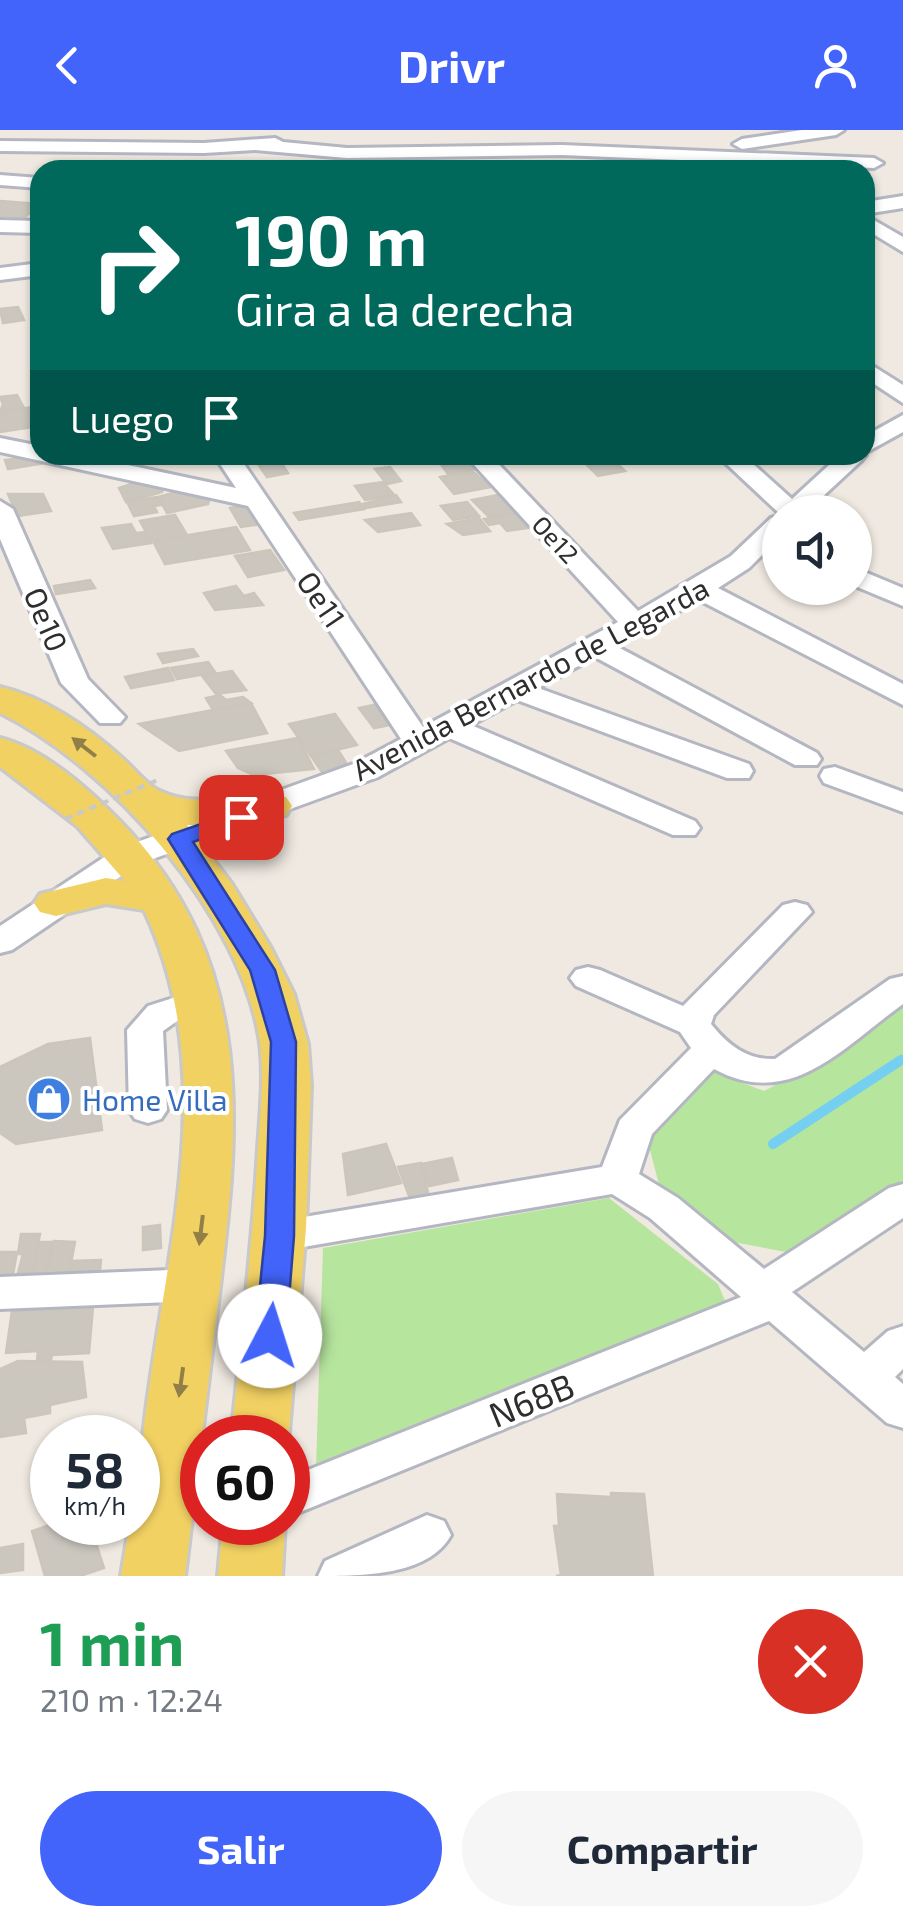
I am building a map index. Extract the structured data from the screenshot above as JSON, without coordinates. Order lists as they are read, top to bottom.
{
  "streets": {
    "street": [
      "Oe12",
      "Oe11",
      "Oe10",
      "Avenida Bernardo de Legarda",
      "N68B"
    ]
  },
  "crossings": [
    ["Oe12", "Avenida Bernardo de Legarda"],
    ["Oe11", "Avenida Bernardo de Legarda"]
  ],
  "places": {
    "shop": ["Home Villa"]
  },
  "page": {
    "header": "Drivr",
    "turn": ["190 m", "Gira a la derecha"],
    "then": "Luego",
    "speed": "58 km/h",
    "limit": "60",
    "heading": ["1 min", "210 m · 12:24"],
    "buttons": ["Salir", "Compartir"]
  }
}
